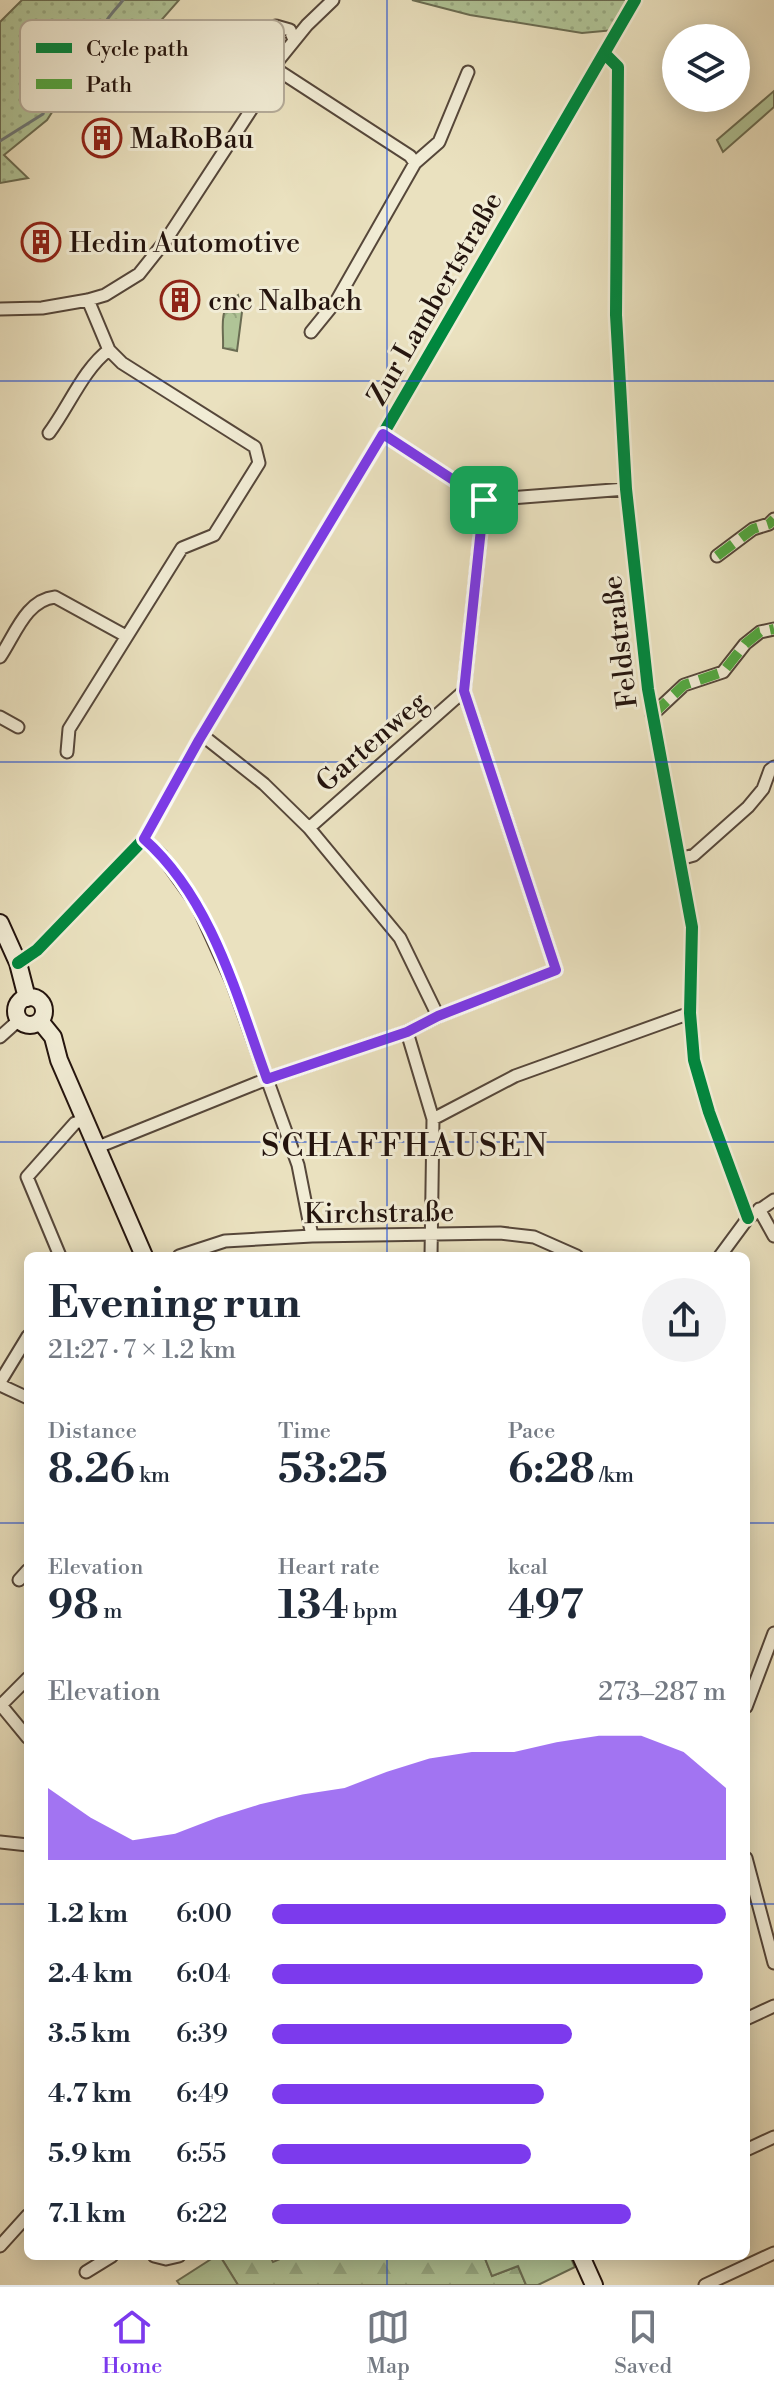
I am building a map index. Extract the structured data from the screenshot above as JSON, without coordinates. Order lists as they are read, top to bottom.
{
  "streets": {
    "street": [
      "Zur Lambertstraße",
      "Feldstraße",
      "Gartenweg",
      "Kirchstraße"
    ]
  },
  "crossings": [
    ["Zur Lambertstraße", "Feldstraße"]
  ],
  "districts": ["SCHAFFHAUSEN"],
  "places": {
    "building": ["MaRoBau", "Hedin Automotive", "cnc Nalbach"]
  },
  "legend": ["Cycle path", "Path"],
  "page": {
    "heading": ["Evening run", "21:27 · 7 × 1.2 km"],
    "stats": [
      ["Distance", "8.26 km"],
      ["Time", "53:25"],
      ["Pace", "6:28 /km"],
      ["Elevation", "98 m"],
      ["Heart rate", "134 bpm"],
      ["kcal", "497"]
    ],
    "chart": ["Elevation", "273–287 m"],
    "list": [
      {
        "name": "1.2 km",
        "note": "6:00"
      },
      {
        "name": "2.4 km",
        "note": "6:04"
      },
      {
        "name": "3.5 km",
        "note": "6:39"
      },
      {
        "name": "4.7 km",
        "note": "6:49"
      },
      {
        "name": "5.9 km",
        "note": "6:55"
      },
      {
        "name": "7.1 km",
        "note": "6:22"
      }
    ],
    "tabs": ["Home", "Map", "Saved"]
  }
}
